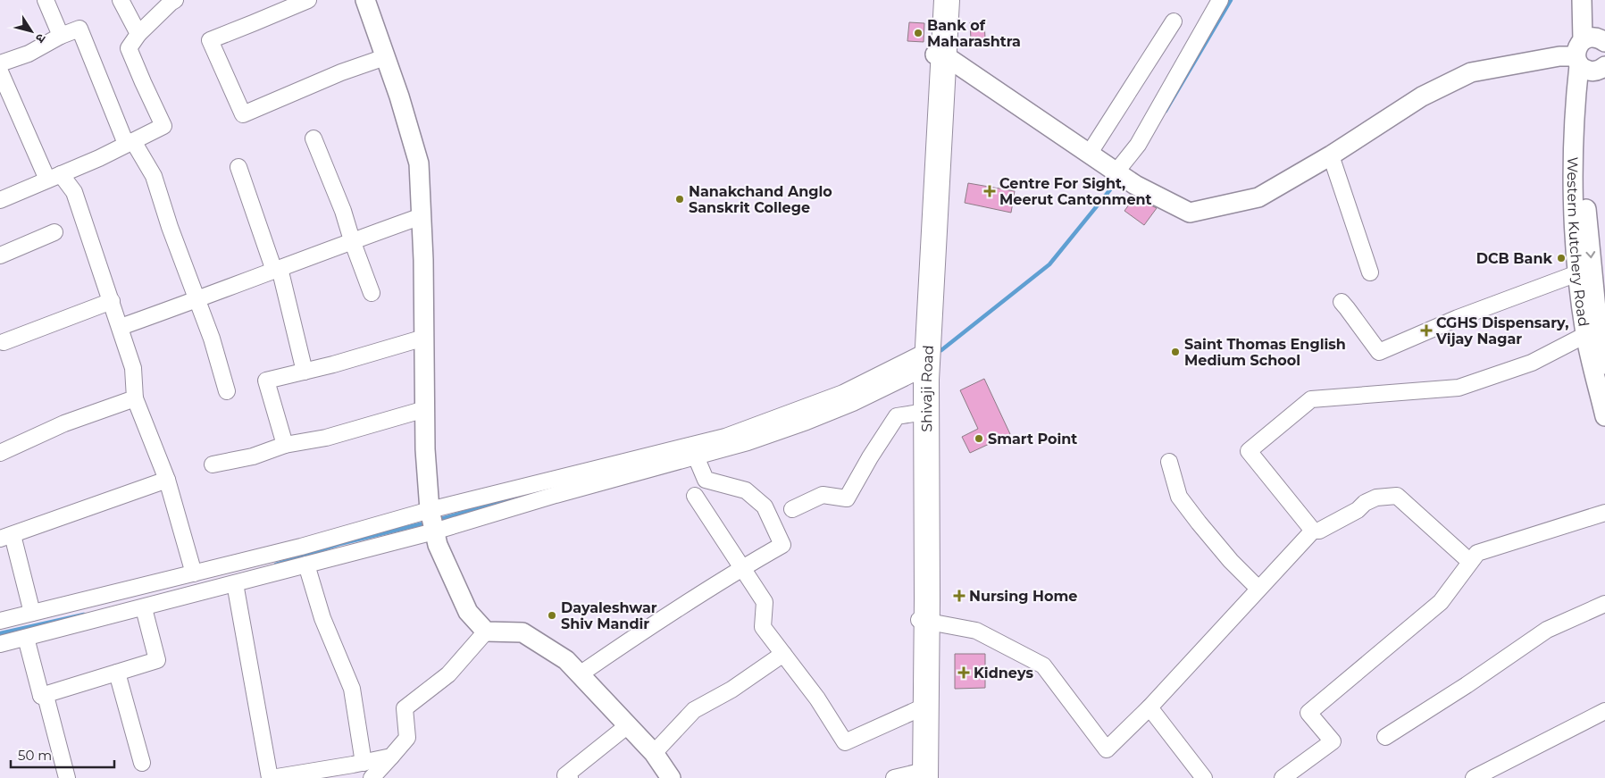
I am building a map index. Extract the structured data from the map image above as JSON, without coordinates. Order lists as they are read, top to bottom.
{
  "streets": {
    "main road": ["Shivaji Road"],
    "street": ["Western Kutchery Road"]
  },
  "places": {
    "other": [
      "Bank of Maharashtra",
      "Nanakchand Anglo Sanskrit College",
      "DCB Bank",
      "Saint Thomas English Medium School",
      "Smart Point",
      "Dayaleshwar Shiv Mandir"
    ],
    "health": [
      "Centre For Sight, Meerut Cantonment",
      "CGHS Dispensary, Vijay Nagar",
      "Nursing Home",
      "Kidneys"
    ]
  },
  "scale_bar": "50 m",
  "north": "bottom right"
}
